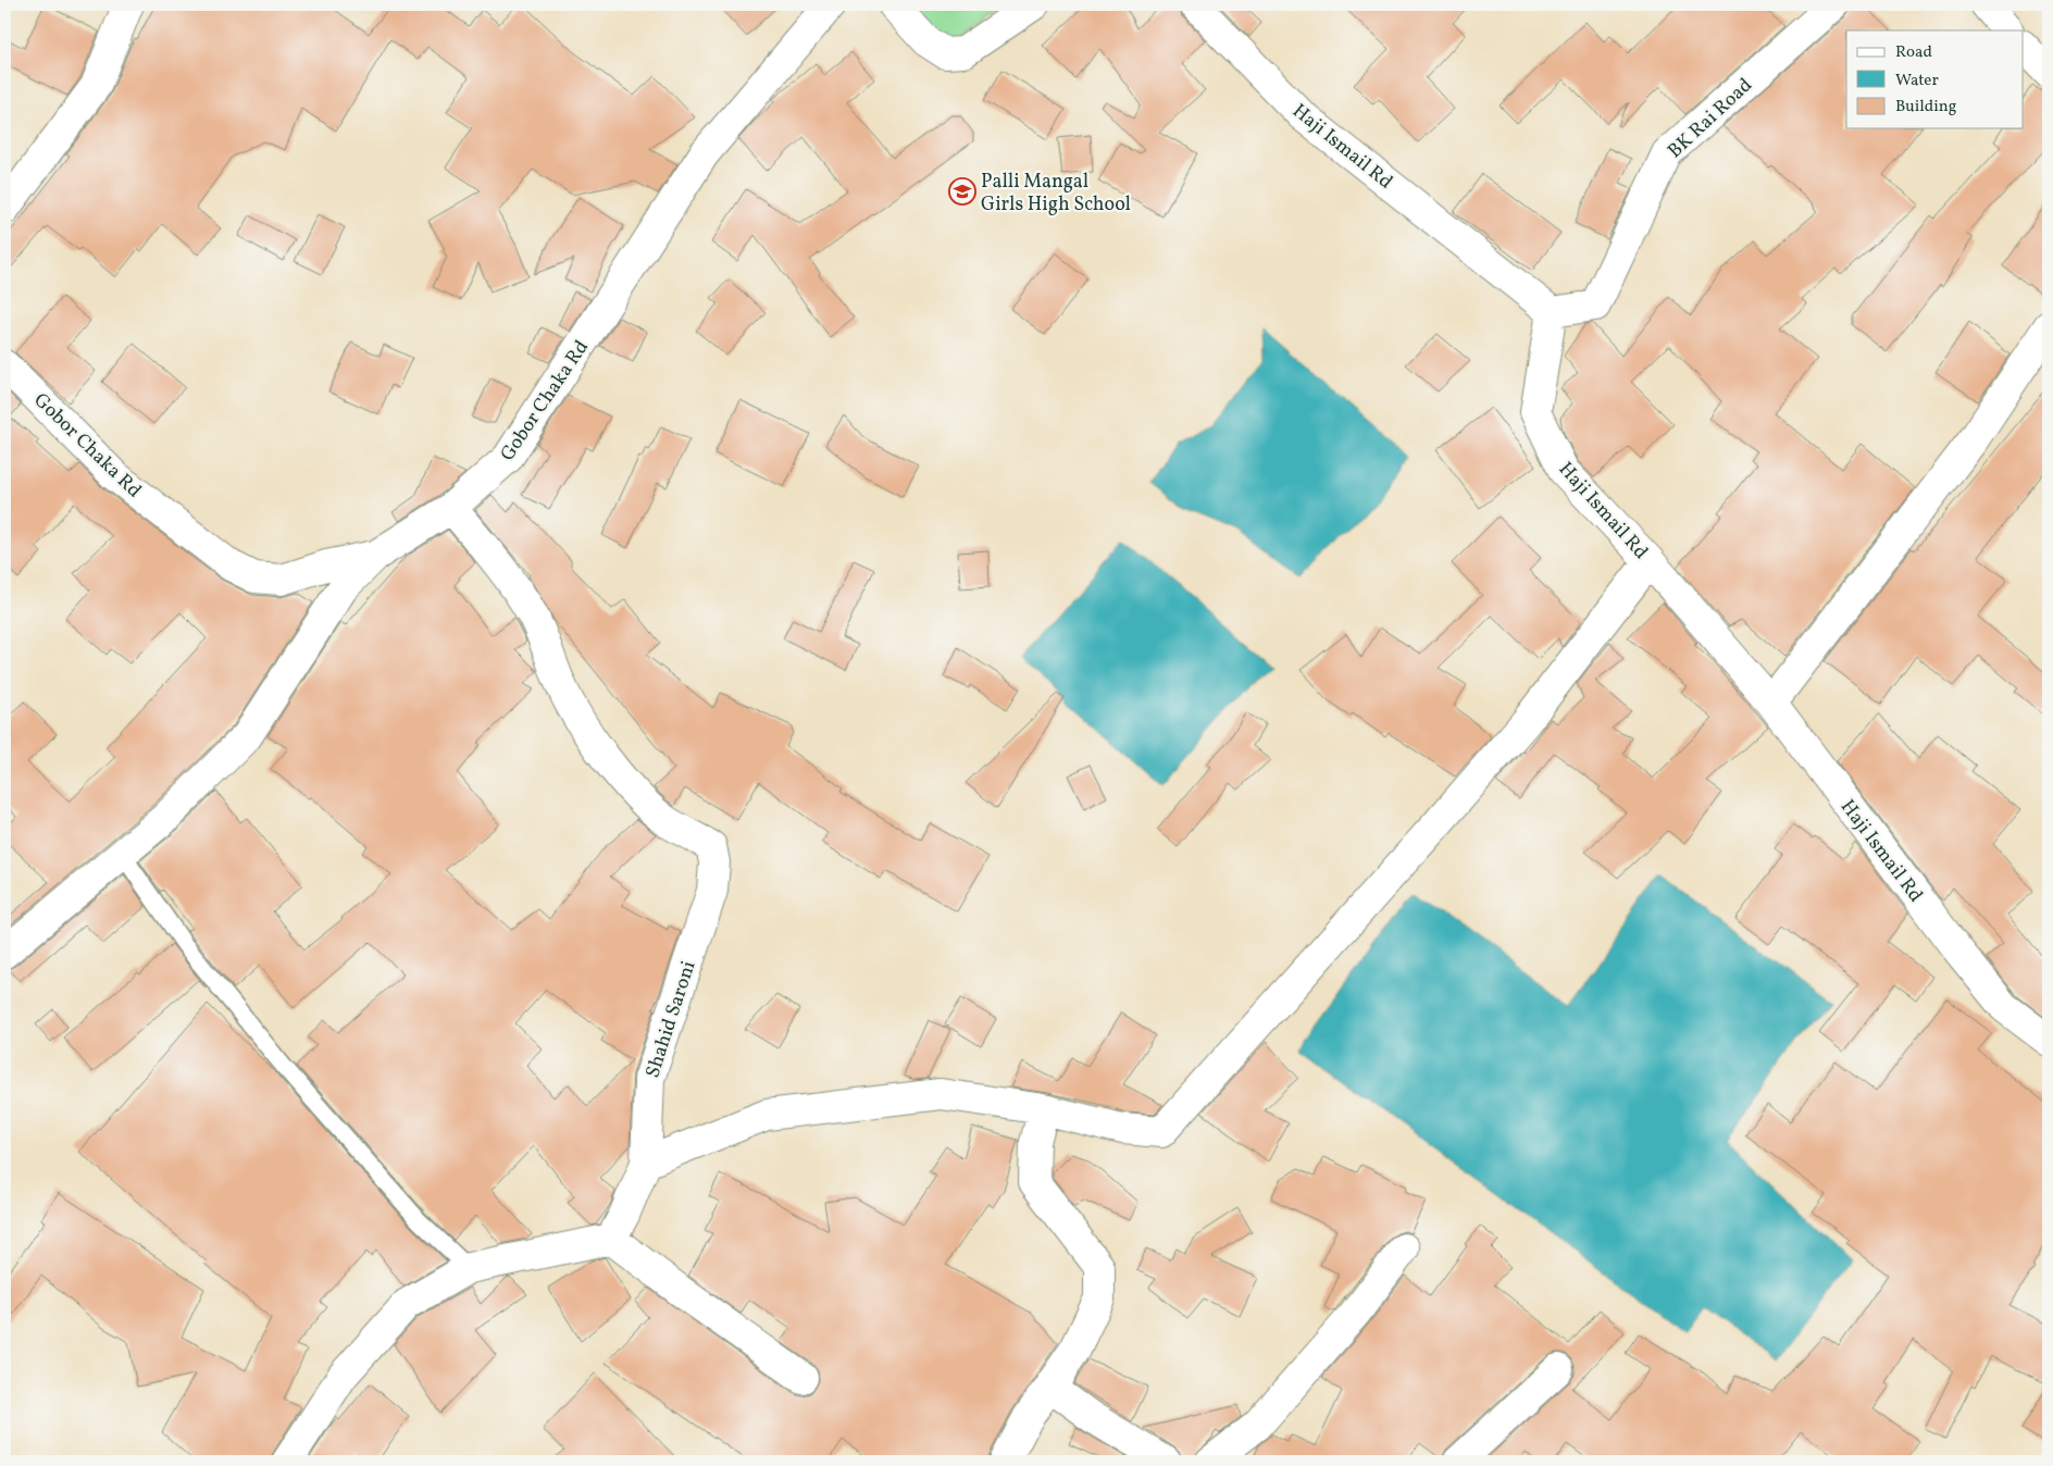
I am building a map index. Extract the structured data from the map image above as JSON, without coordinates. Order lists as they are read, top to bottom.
{
  "streets": {
    "street": [
      "BK Rai Road",
      "Haji Ismail Rd",
      "Gobor Chaka Rd",
      "Shahid Saroni"
    ]
  },
  "crossings": [
    ["BK Rai Road", "Haji Ismail Rd"],
    ["Gobor Chaka Rd", "Shahid Saroni"]
  ],
  "places": {
    "school or university": ["Palli Mangal Girls High School"]
  },
  "legend": ["Road", "Water", "Building"]
}
